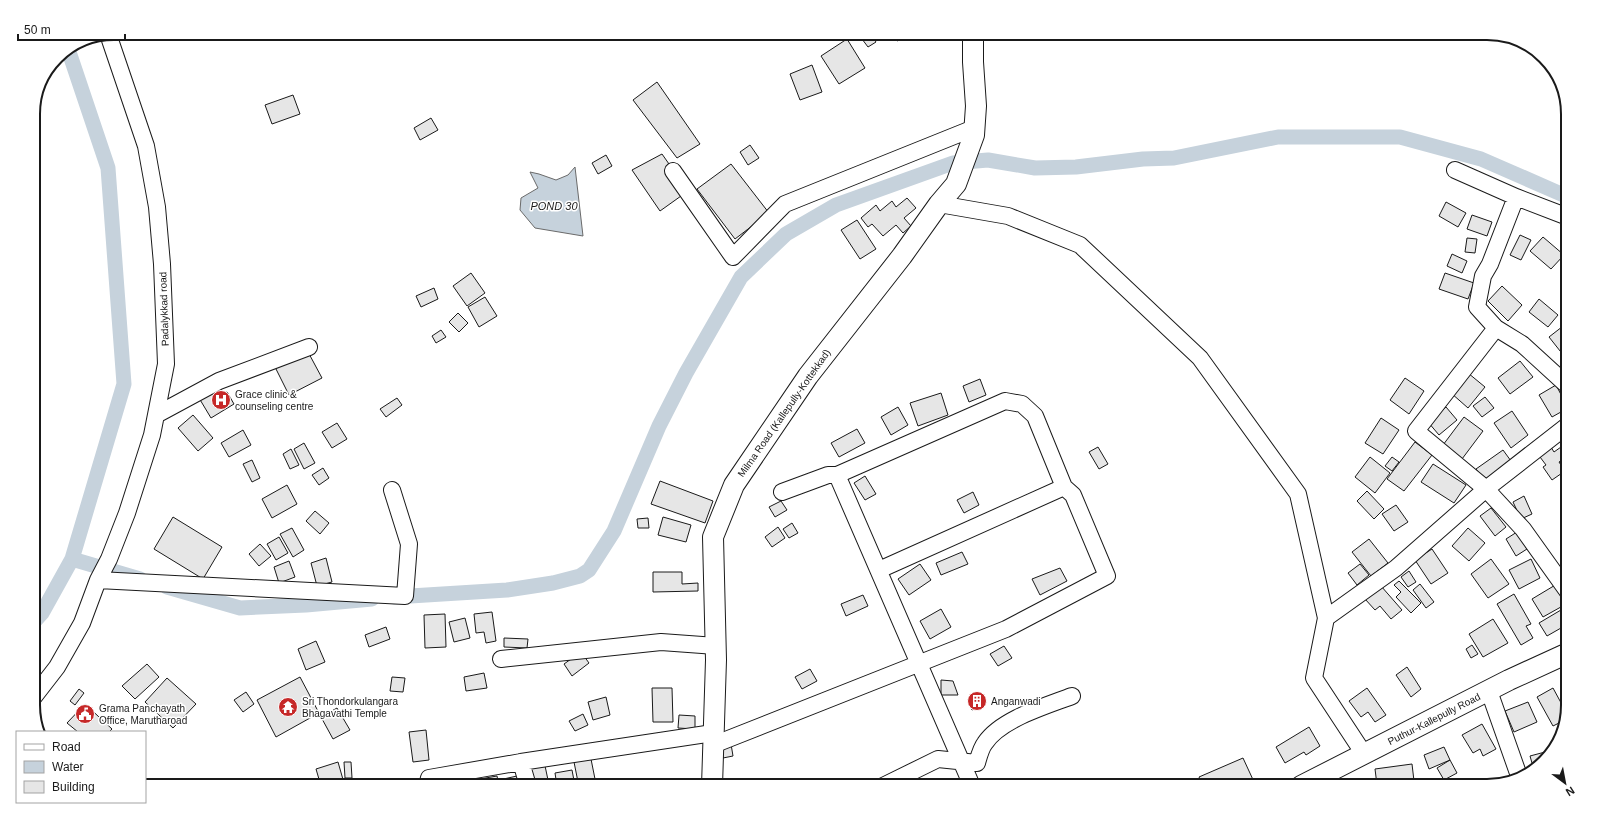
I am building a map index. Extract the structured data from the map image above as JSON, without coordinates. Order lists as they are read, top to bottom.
{
  "streets": {
    "main road": ["Milma Road (Kallepully-Kottekkad)", "Puthur-Kallepully Road"],
    "street": ["Padalykkad road"]
  },
  "water": ["POND 30"],
  "places": {
    "hospital": ["Grace clinic & counseling centre"],
    "building": ["Anganwadi"],
    "temple": ["Sri Thondorkulangara Bhagavathi Temple"],
    "public building": ["Grama Panchayath Office, Marutharoad"]
  },
  "legend": ["Road", "Water", "Building"],
  "scale_bar": "50 m",
  "north": "bottom right"
}
